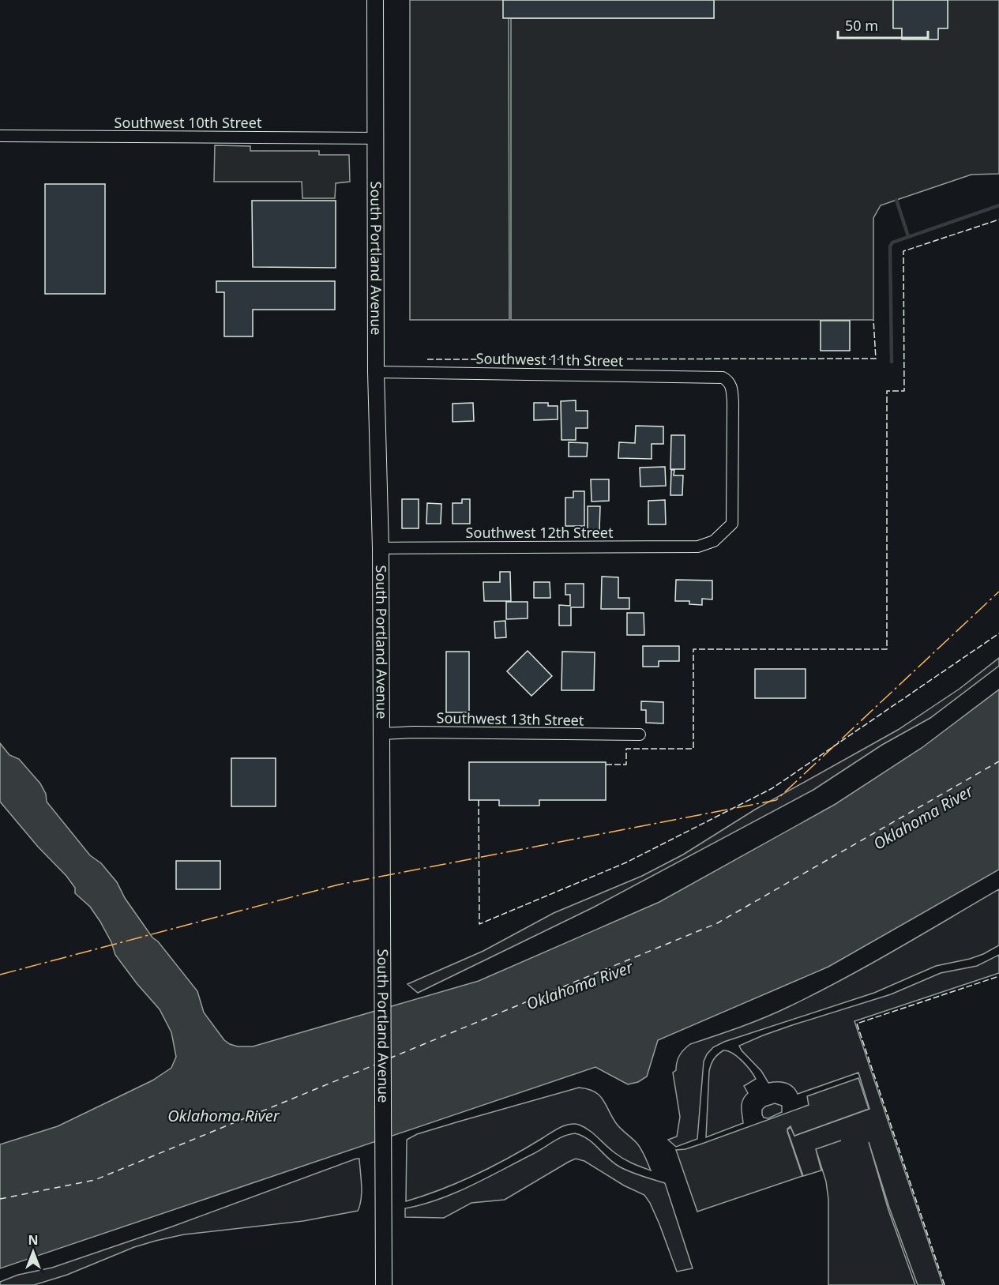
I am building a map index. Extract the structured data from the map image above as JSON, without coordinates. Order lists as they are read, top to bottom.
{
  "streets": {
    "main road": ["South Portland Avenue"],
    "street": [
      "Southwest 10th Street",
      "Southwest 11th Street",
      "Southwest 12th Street",
      "Southwest 13th Street"
    ]
  },
  "crossings": [
    ["Southwest 10th Street", "South Portland Avenue"],
    ["South Portland Avenue", "Southwest 11th Street"],
    ["South Portland Avenue", "Southwest 12th Street"],
    ["South Portland Avenue", "Southwest 13th Street"],
    ["Southwest 11th Street", "Southwest 12th Street"]
  ],
  "water": ["Oklahoma River"],
  "scale_bar": "50 m",
  "north": "top"
}
